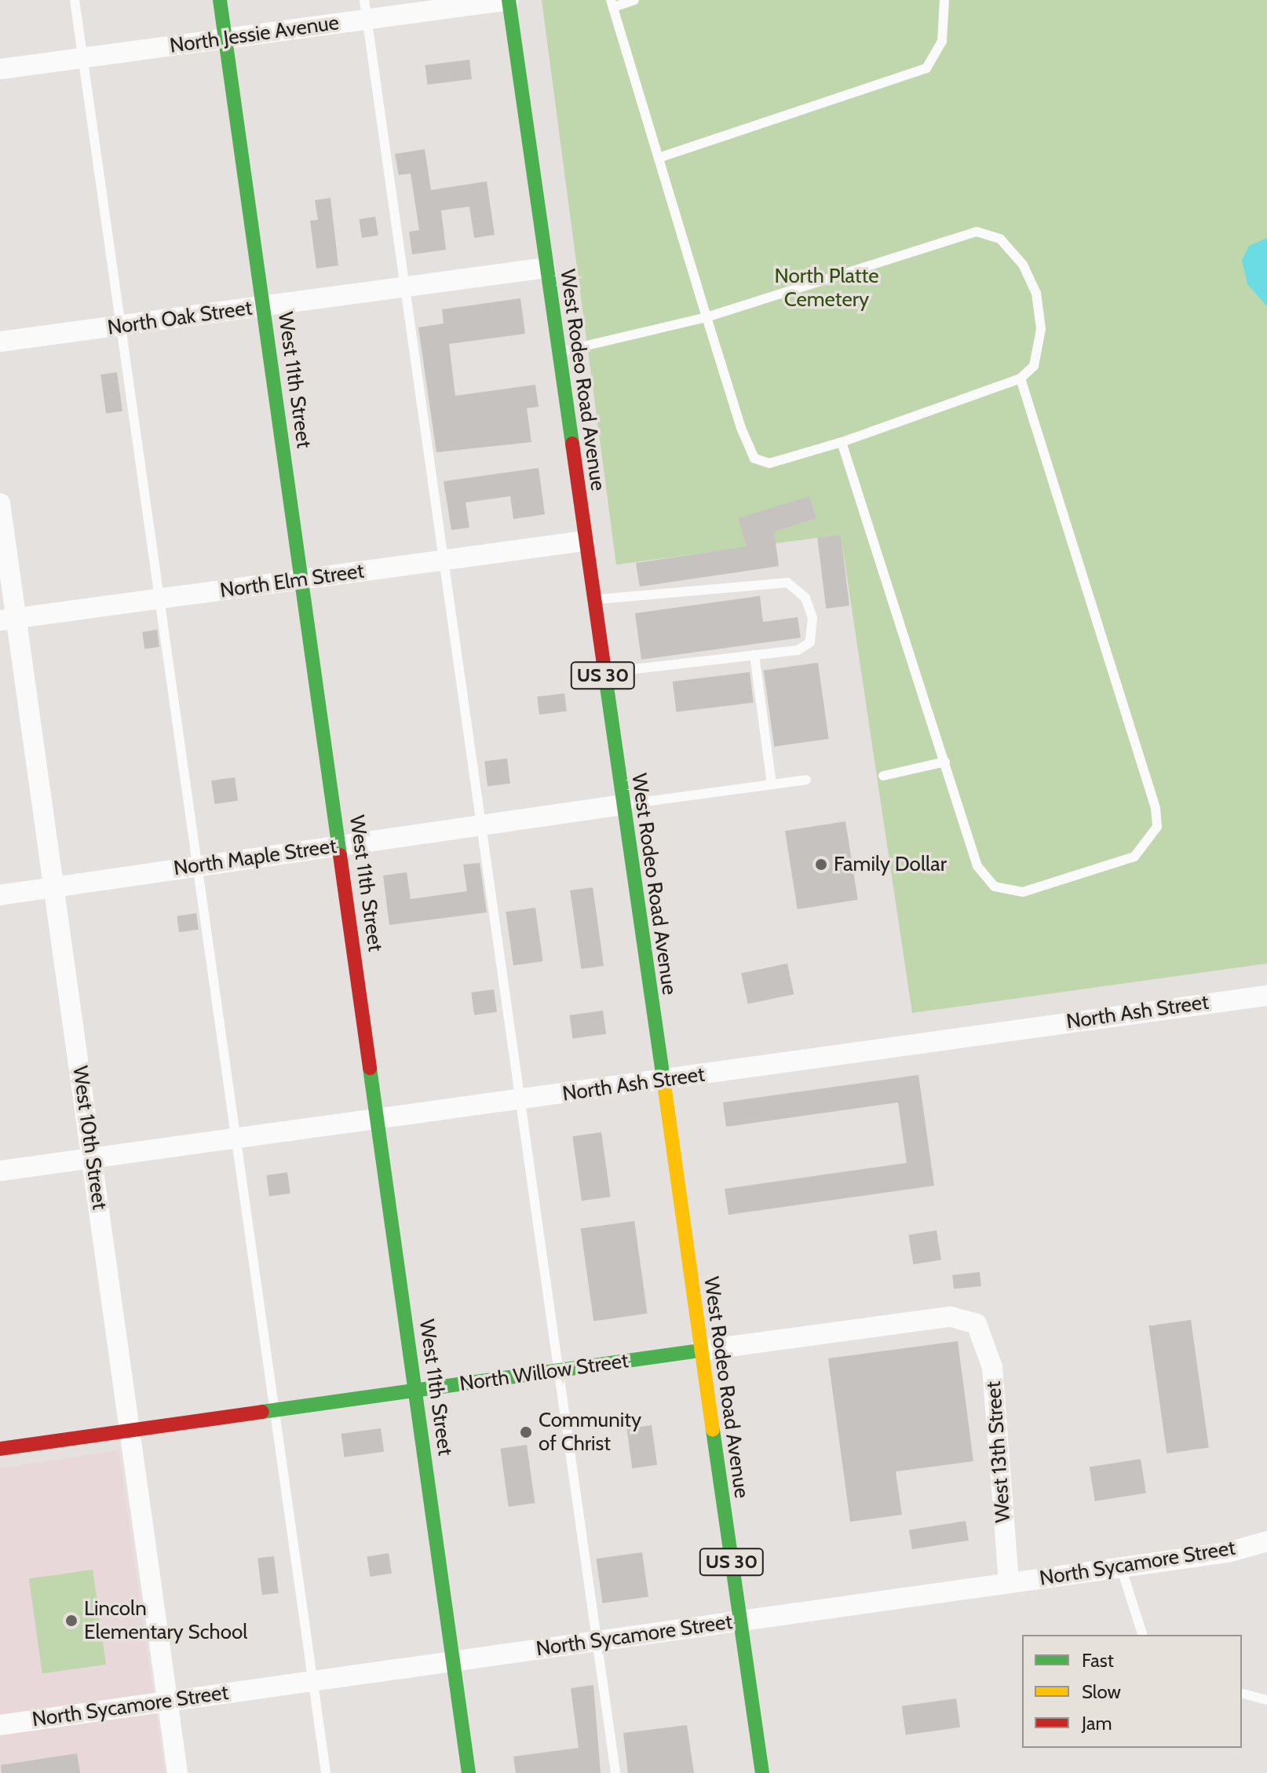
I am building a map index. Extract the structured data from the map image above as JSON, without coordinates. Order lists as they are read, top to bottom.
{
  "streets": {
    "main road": [
      "West 11th Street",
      "West Rodeo Road Avenue",
      "US 30",
      "North Willow Street"
    ],
    "street": [
      "North Jessie Avenue",
      "North Oak Street",
      "North Elm Street",
      "North Maple Street",
      "North Ash Street",
      "West 10th Street",
      "West 13th Street",
      "North Sycamore Street"
    ]
  },
  "crossings": [
    ["North Jessie Avenue", "West 11th Street"],
    ["North Jessie Avenue", "West Rodeo Road Avenue"],
    ["North Oak Street", "West 11th Street"],
    ["North Oak Street", "West Rodeo Road Avenue"],
    ["West 11th Street", "North Elm Street"],
    ["West 11th Street", "North Maple Street"],
    ["West 11th Street", "North Ash Street"],
    ["West 11th Street", "North Willow Street"],
    ["West 11th Street", "North Sycamore Street"],
    ["West Rodeo Road Avenue", "North Elm Street"],
    ["West Rodeo Road Avenue", "North Maple Street"],
    ["West Rodeo Road Avenue", "North Ash Street"],
    ["West Rodeo Road Avenue", "North Willow Street"],
    ["West Rodeo Road Avenue", "North Sycamore Street"],
    ["North Elm Street", "West 10th Street"],
    ["North Maple Street", "West 10th Street"],
    ["North Ash Street", "West 10th Street"],
    ["West 10th Street", "North Willow Street"],
    ["West 10th Street", "North Sycamore Street"],
    ["North Willow Street", "West 13th Street"],
    ["West 13th Street", "North Sycamore Street"]
  ],
  "parks": ["North Platte Cemetery"],
  "places": ["Family Dollar", "Community of Christ", "Lincoln Elementary School"],
  "legend": ["Fast", "Slow", "Jam"]
}
